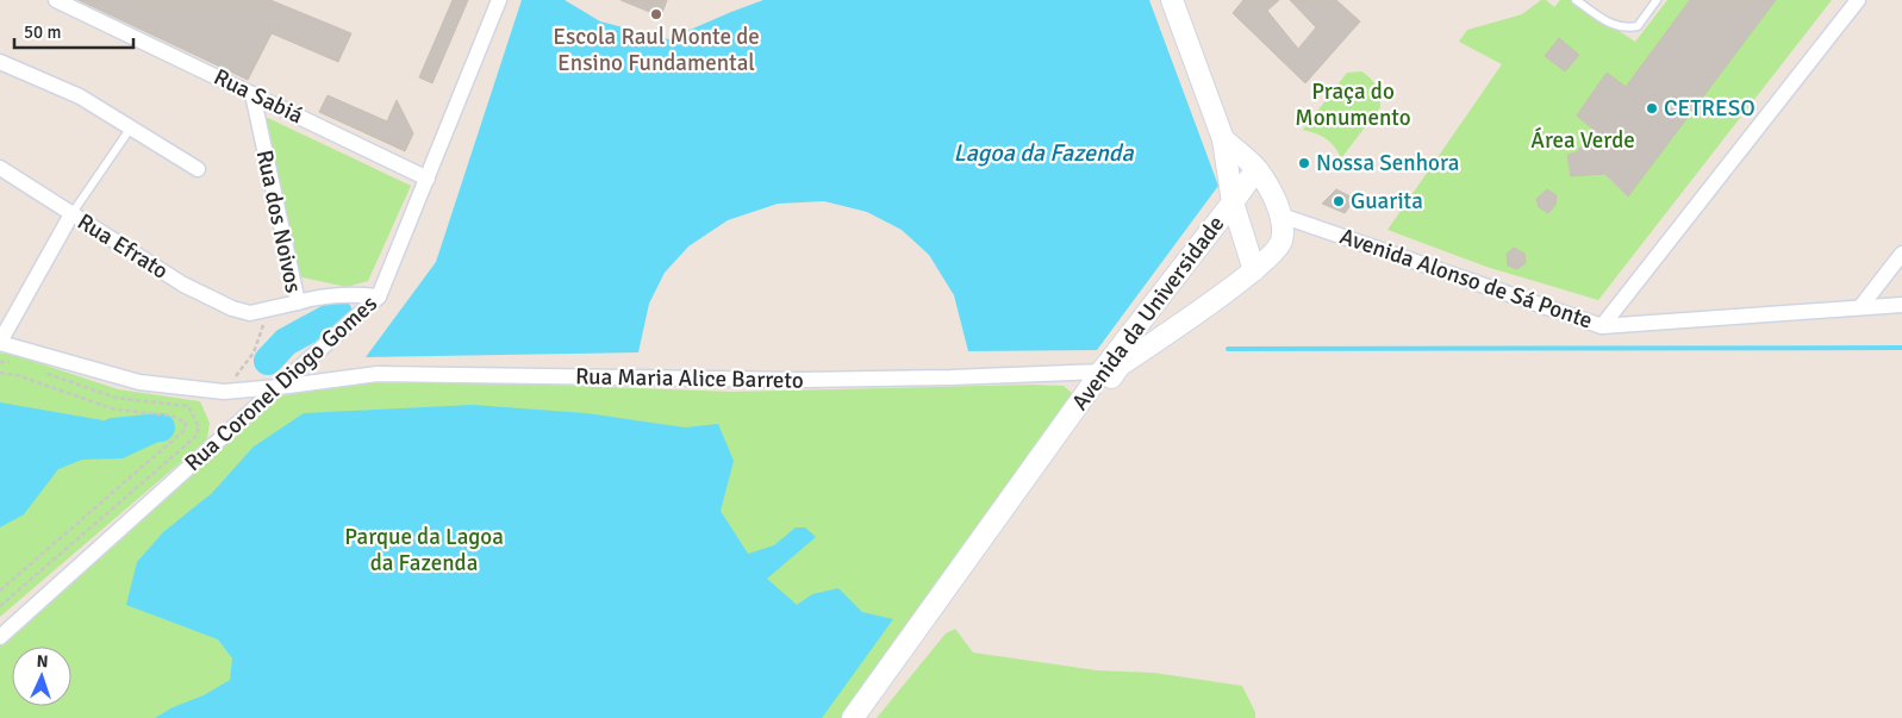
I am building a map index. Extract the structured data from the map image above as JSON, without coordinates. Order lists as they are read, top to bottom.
{
  "streets": {
    "main road": ["Avenida da Universidade"],
    "street": [
      "Rua Sabiá",
      "Rua dos Noivos",
      "Rua Efrato",
      "Avenida Alonso de Sá Ponte",
      "Rua Maria Alice Barreto",
      "Rua Coronel Diogo Gomes"
    ]
  },
  "crossings": [
    ["Rua Sabiá", "Rua dos Noivos"],
    ["Rua Sabiá", "Rua Coronel Diogo Gomes"],
    ["Rua dos Noivos", "Rua Efrato"],
    ["Avenida Alonso de Sá Ponte", "Avenida da Universidade"],
    ["Avenida da Universidade", "Rua Maria Alice Barreto"],
    ["Rua Maria Alice Barreto", "Rua Coronel Diogo Gomes"]
  ],
  "water": ["Lagoa da Fazenda"],
  "parks": ["Praça do Monumento", "Área Verde", "Parque da Lagoa da Fazenda"],
  "places": [
    "Escola Raul Monte de Ensino Fundamental",
    "CETRESO",
    "Nossa Senhora",
    "Guarita"
  ],
  "scale_bar": "50 m",
  "north": "top"
}
